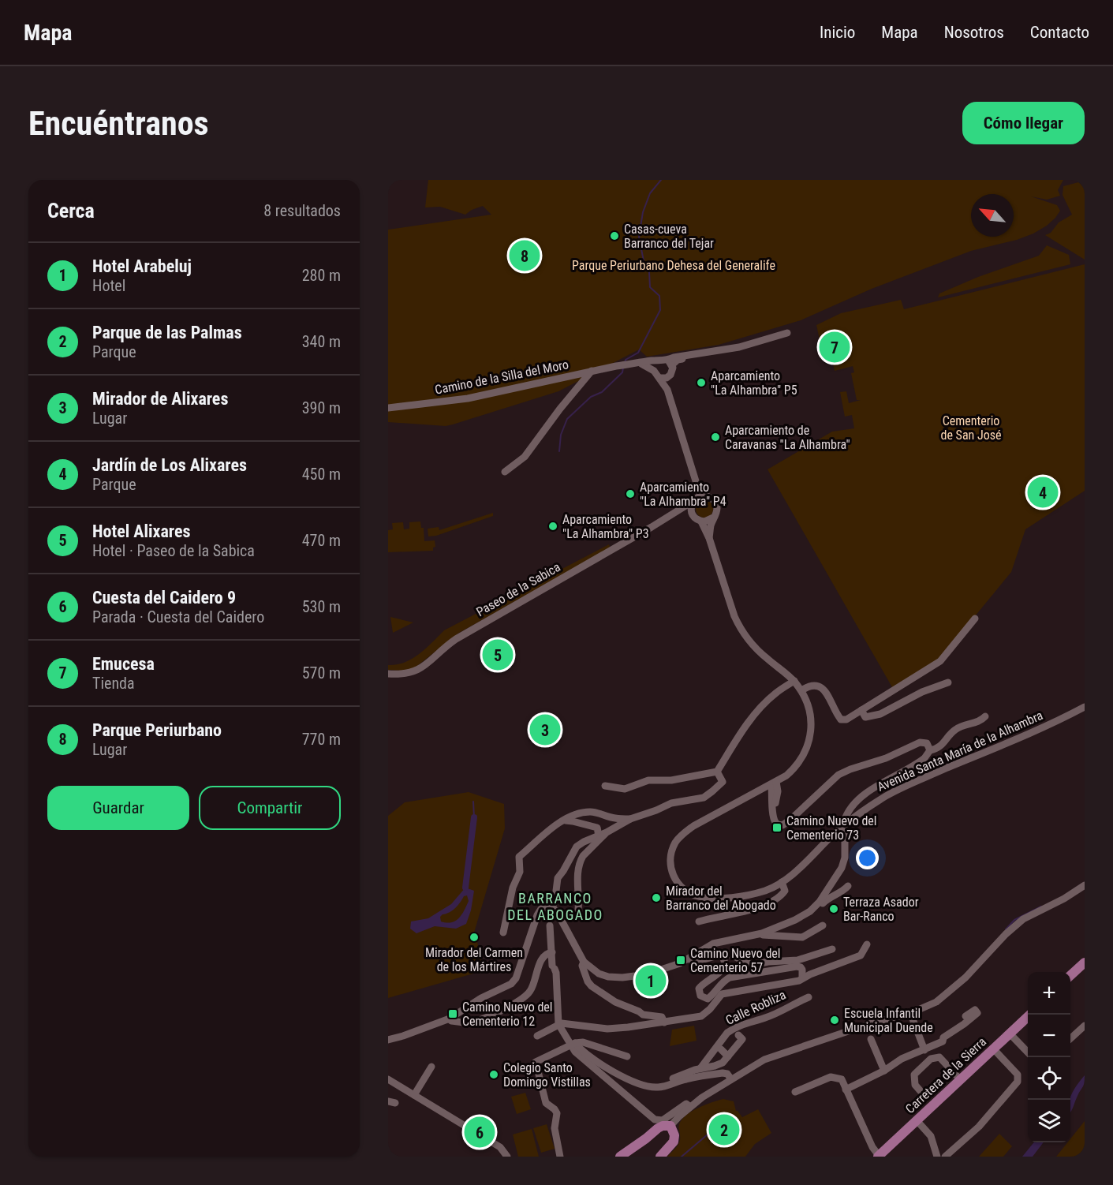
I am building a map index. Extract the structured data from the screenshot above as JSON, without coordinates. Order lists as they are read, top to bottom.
{
  "streets": {
    "main road": ["Carretera de la Sierra"],
    "street": [
      "Camino de la Silla del Moro",
      "Paseo de la Sabica",
      "Avenida Santa María de la Alhambra",
      "Calle Robliza"
    ]
  },
  "crossings": [
    ["Paseo de la Sabica", "Avenida Santa María de la Alhambra"]
  ],
  "districts": ["BARRANCO DEL ABOGADO"],
  "parks": ["Parque Periurbano Dehesa del Generalife", "Cementerio de San José"],
  "places": {
    "other": [
      "Casas-cueva Barranco del Tejar",
      "Aparcamiento \"La Alhambra\" P5",
      "Aparcamiento de Caravanas \"La Alhambra\"",
      "Aparcamiento \"La Alhambra\" P4",
      "Aparcamiento \"La Alhambra\" P3",
      "Mirador del Barranco del Abogado",
      "Terraza Asador Bar-Ranco",
      "Mirador del Carmen de los Mártires",
      "Escuela Infantil Municipal Duende",
      "Colegio Santo Domingo Vistillas"
    ],
    "transit": ["Camino Nuevo del Cementerio 73", "Camino Nuevo del Cementerio 57", "Camino Nuevo del Cementerio 12"]
  },
  "north": "top left",
  "page": {
    "header": "Mapa",
    "nav": [
      "Inicio",
      "Mapa",
      "Nosotros",
      "Contacto"
    ],
    "buttons": [
      "Cómo llegar",
      ["Guardar", "Compartir"]
    ],
    "title": "Encuéntranos",
    "heading": ["Cerca", "8 resultados"],
    "pins": [
      "8",
      "7",
      "4",
      "5",
      "3",
      "1",
      "2",
      "6"
    ],
    "list": [
      {
        "mark": "1",
        "name": "Hotel Arabeluj",
        "note": "Hotel",
        "value": "280 m"
      },
      {
        "mark": "2",
        "name": "Parque de las Palmas",
        "note": "Parque",
        "value": "340 m"
      },
      {
        "mark": "3",
        "name": "Mirador de Alixares",
        "note": "Lugar",
        "value": "390 m"
      },
      {
        "mark": "4",
        "name": "Jardín de Los Alixares",
        "note": "Parque",
        "value": "450 m"
      },
      {
        "mark": "5",
        "name": "Hotel Alixares",
        "note": "Hotel · Paseo de la Sabica",
        "value": "470 m"
      },
      {
        "mark": "6",
        "name": "Cuesta del Caidero 9",
        "note": "Parada · Cuesta del Caidero",
        "value": "530 m"
      },
      {
        "mark": "7",
        "name": "Emucesa",
        "note": "Tienda",
        "value": "570 m"
      },
      {
        "mark": "8",
        "name": "Parque Periurbano",
        "note": "Lugar",
        "value": "770 m"
      }
    ],
    "map_buttons": ["+", "−"]
  }
}
